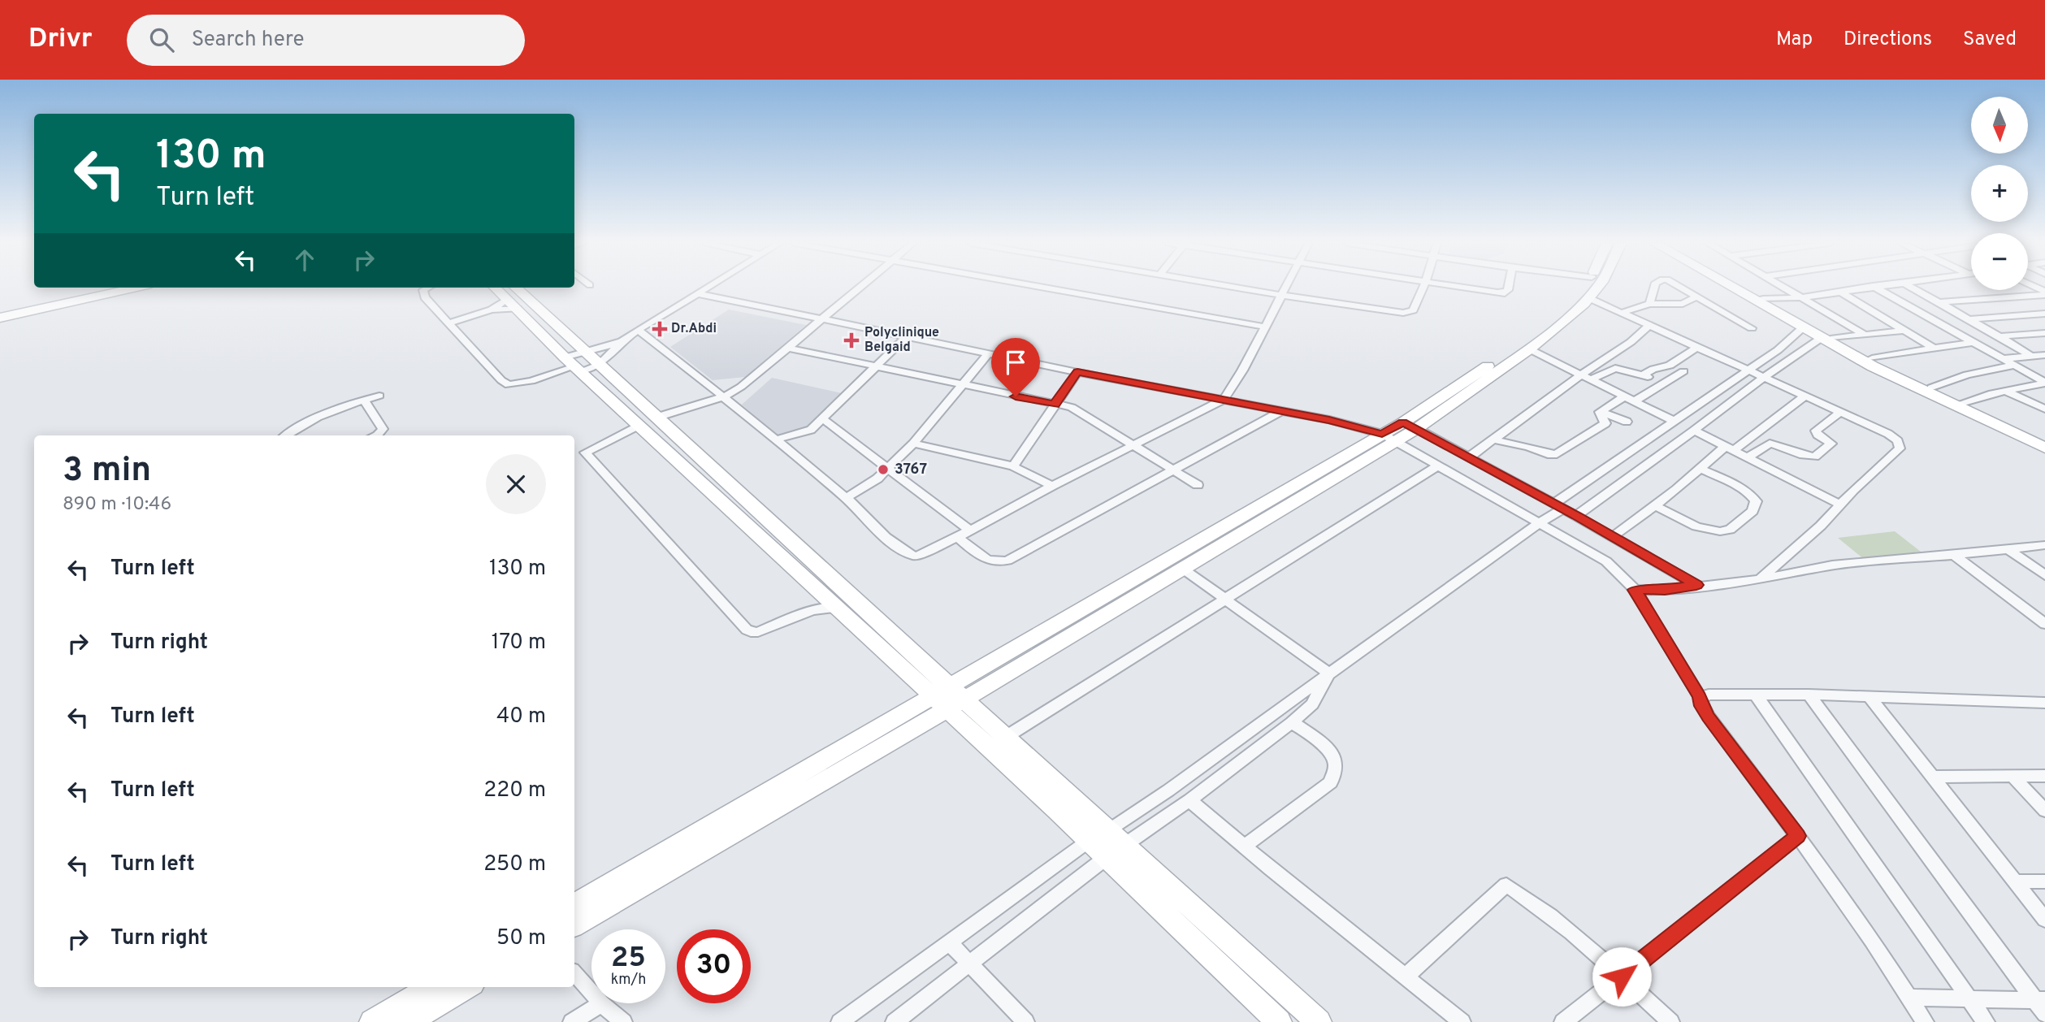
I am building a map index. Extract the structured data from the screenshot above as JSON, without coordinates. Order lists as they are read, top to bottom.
{
  "places": {
    "health": ["Dr.Abdi", "Polyclinique Belgaid"],
    "other": ["3767"]
  },
  "north": "bottom",
  "page": {
    "header": "Drivr",
    "search": "Search here",
    "nav": ["Map", "Directions", "Saved"],
    "map_buttons": ["+", "−"],
    "turn": ["130 m", "Turn left"],
    "heading": ["3 min", "890 m · 10:46"],
    "list": [
      {
        "name": "Turn left",
        "value": "130 m"
      },
      {
        "name": "Turn right",
        "value": "170 m"
      },
      {
        "name": "Turn left",
        "value": "40 m"
      },
      {
        "name": "Turn left",
        "value": "220 m"
      },
      {
        "name": "Turn left",
        "value": "250 m"
      },
      {
        "name": "Turn right",
        "value": "50 m"
      }
    ],
    "speed": "25 km/h",
    "limit": "30"
  }
}
